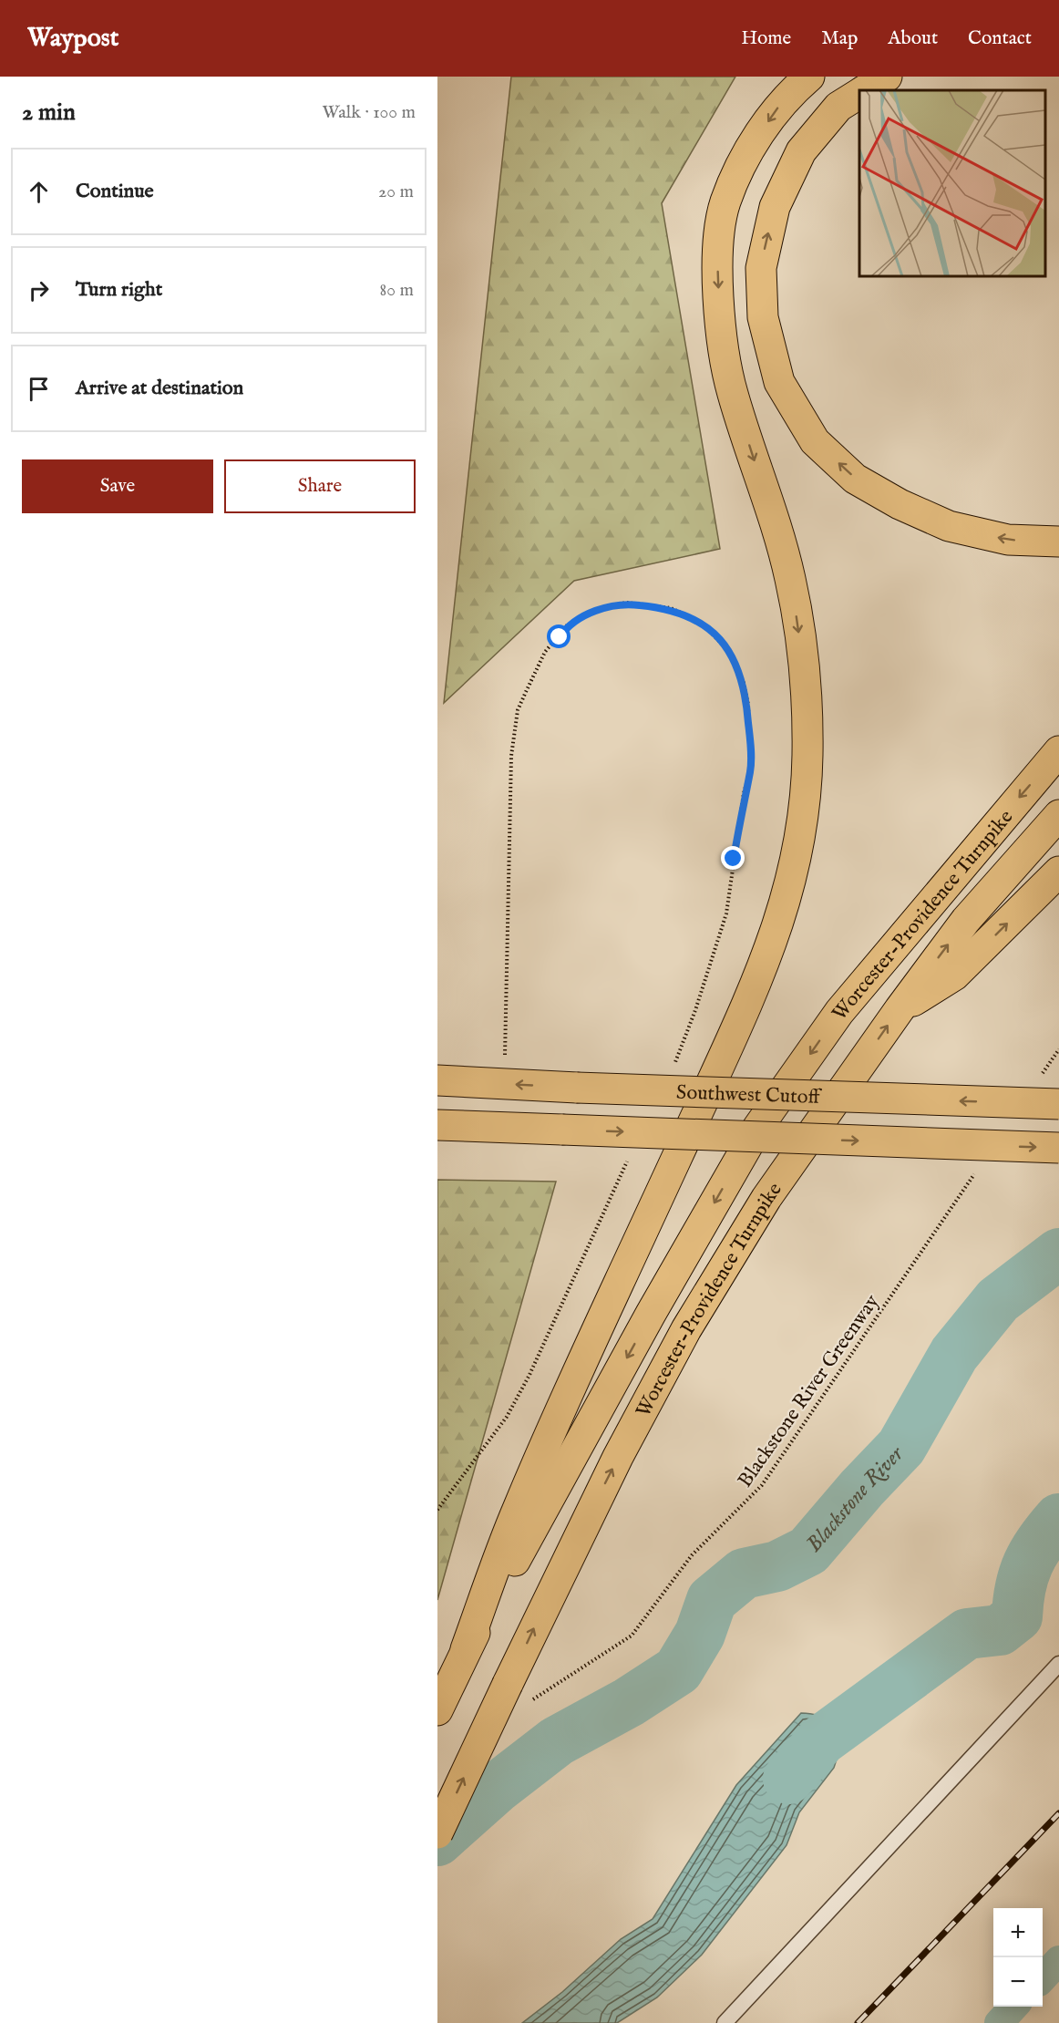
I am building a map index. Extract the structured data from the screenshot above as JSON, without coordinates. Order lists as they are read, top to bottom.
{
  "streets": {
    "main road": ["Worcester-Providence Turnpike", "Southwest Cutoff"],
    "path": ["Blackstone River Greenway"]
  },
  "crossings": [
    ["Worcester-Providence Turnpike", "Blackstone River Greenway"]
  ],
  "water": ["Blackstone River"],
  "page": {
    "header": "Waypost",
    "nav": [
      "Home",
      "Map",
      "About",
      "Contact"
    ],
    "heading": ["2 min", "Walk · 100 m"],
    "list": [
      ["Continue", "20 m"],
      ["Turn right", "80 m"],
      "Arrive at destination"
    ],
    "buttons": ["Save", "Share"],
    "map_buttons": ["+", "−"]
  }
}
